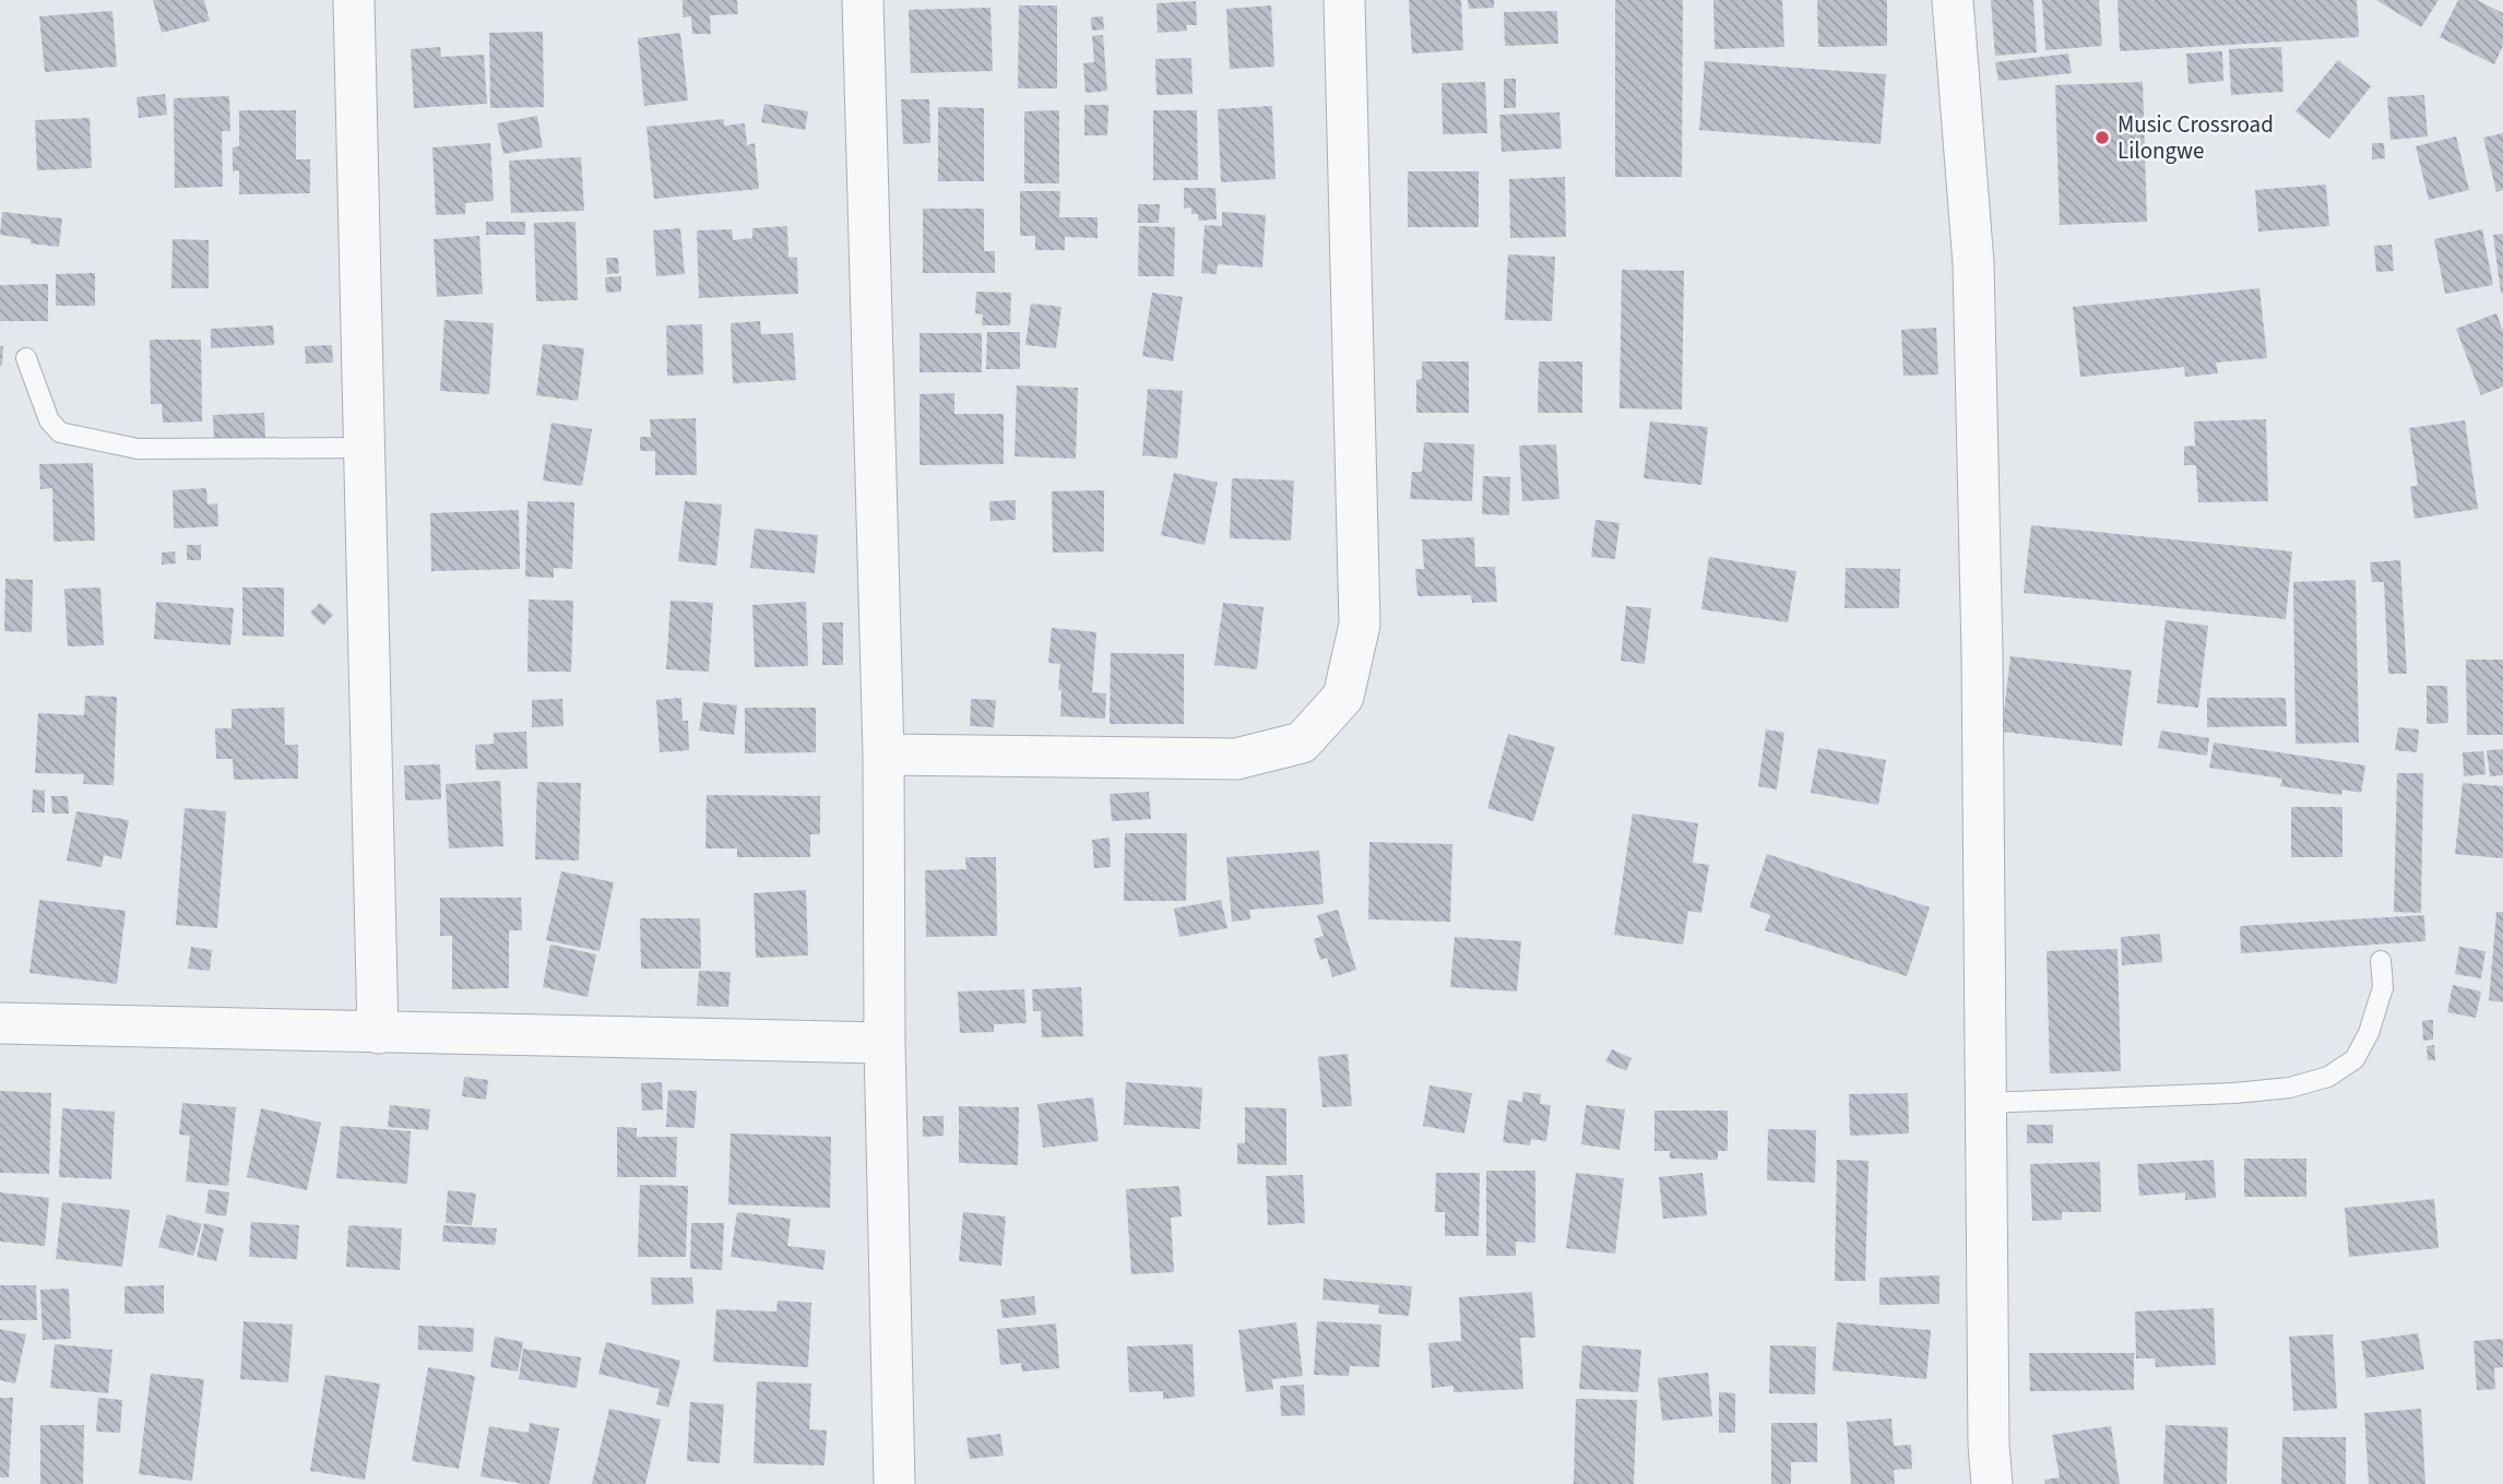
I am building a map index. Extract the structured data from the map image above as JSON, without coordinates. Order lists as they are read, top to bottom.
{
  "places": ["Music Crossroad Lilongwe"]
}
